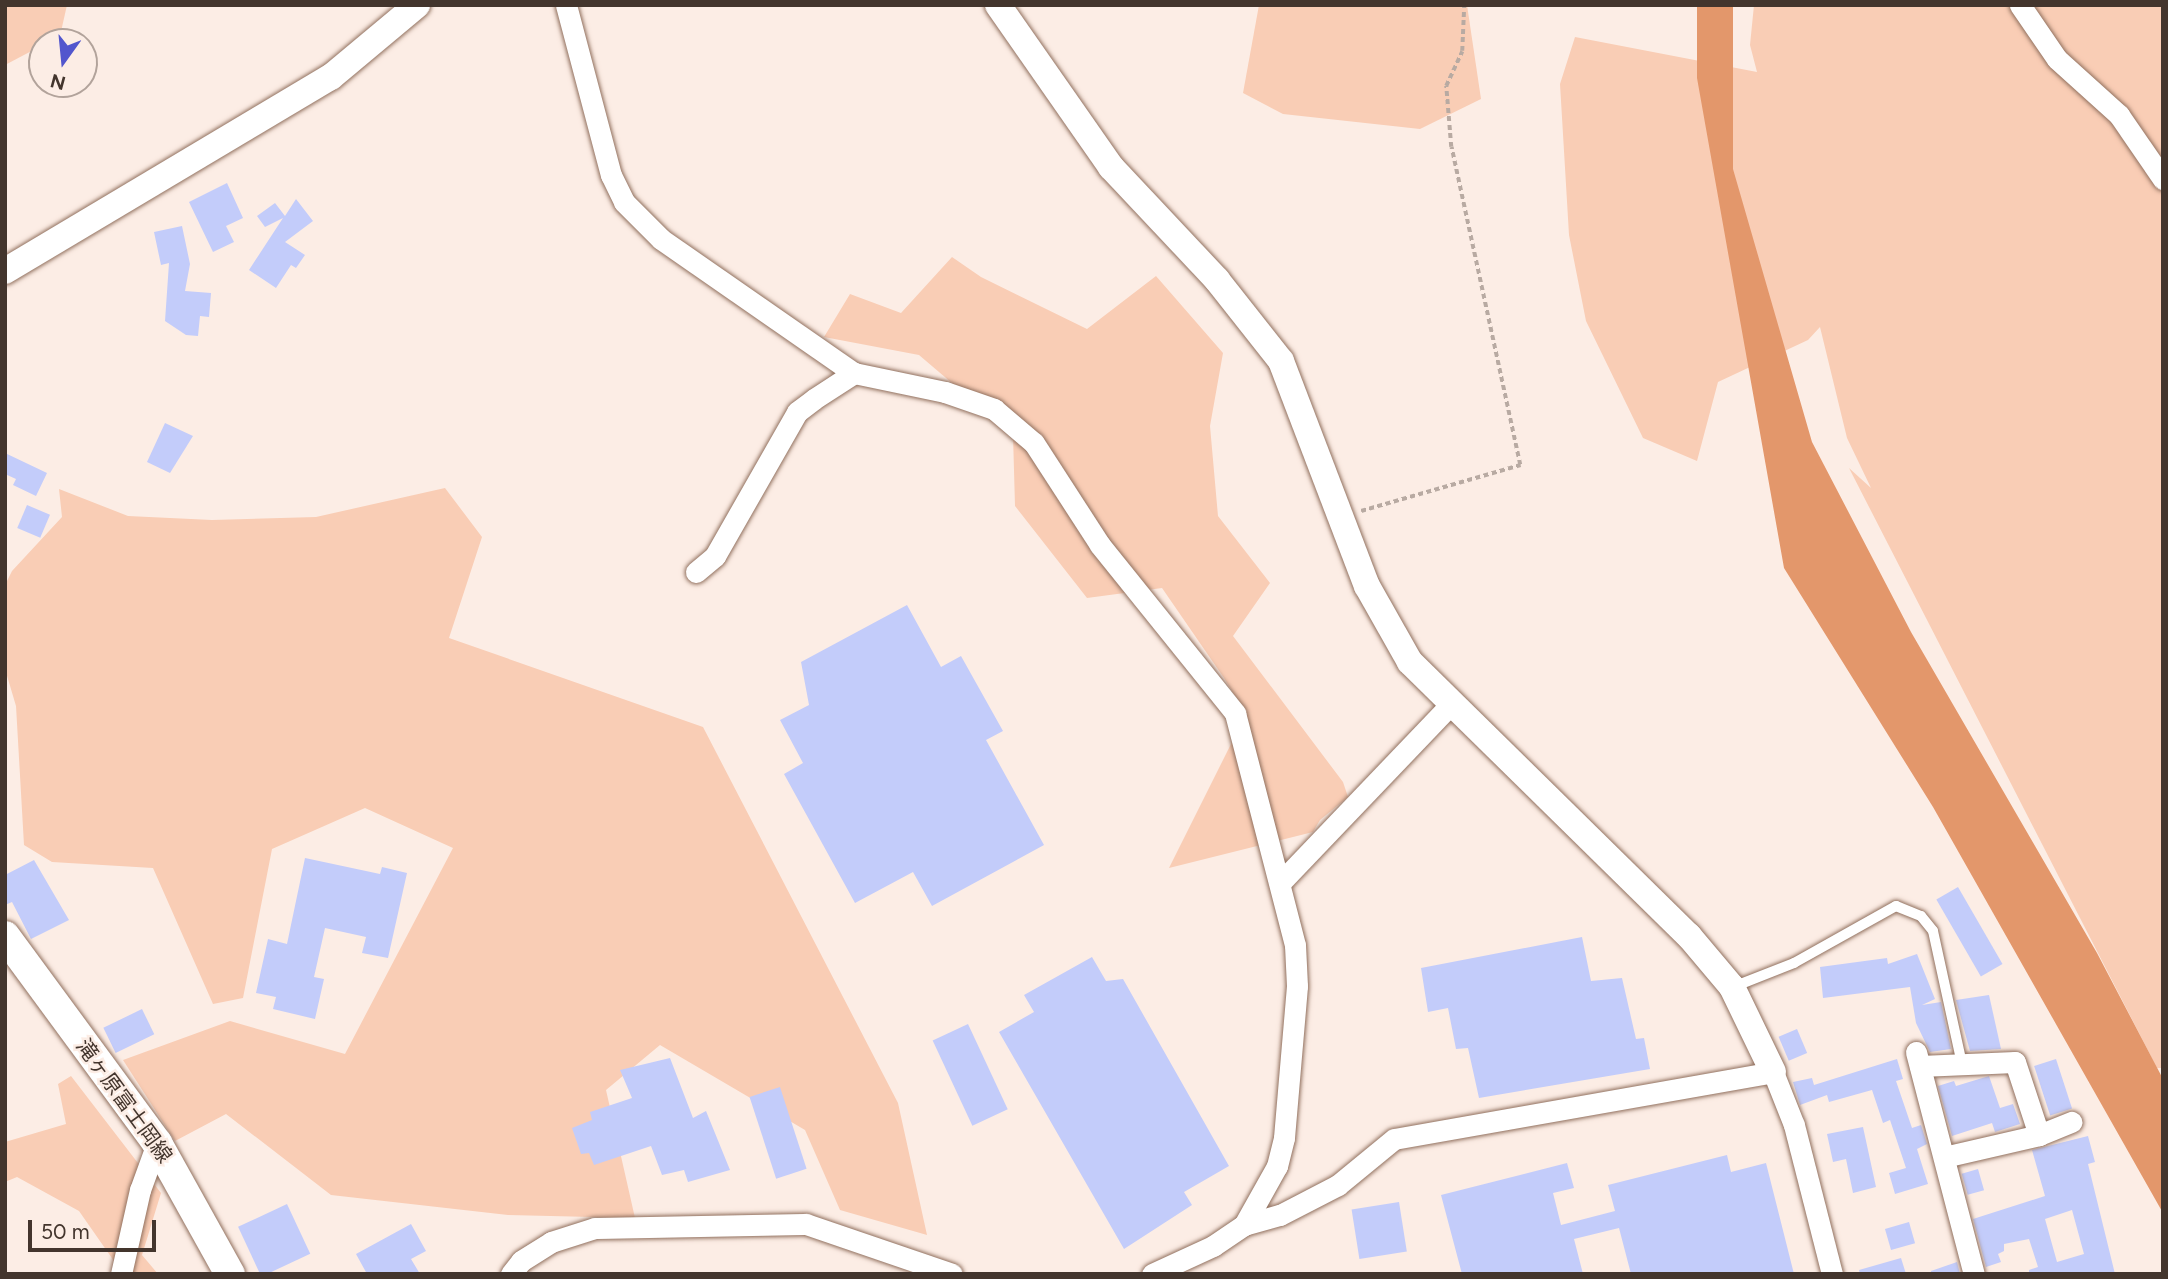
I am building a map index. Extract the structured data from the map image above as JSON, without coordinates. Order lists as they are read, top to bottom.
{
  "streets": {
    "main road": ["滝ヶ原富士岡線"]
  },
  "scale_bar": "50 m",
  "north": "bottom"
}
